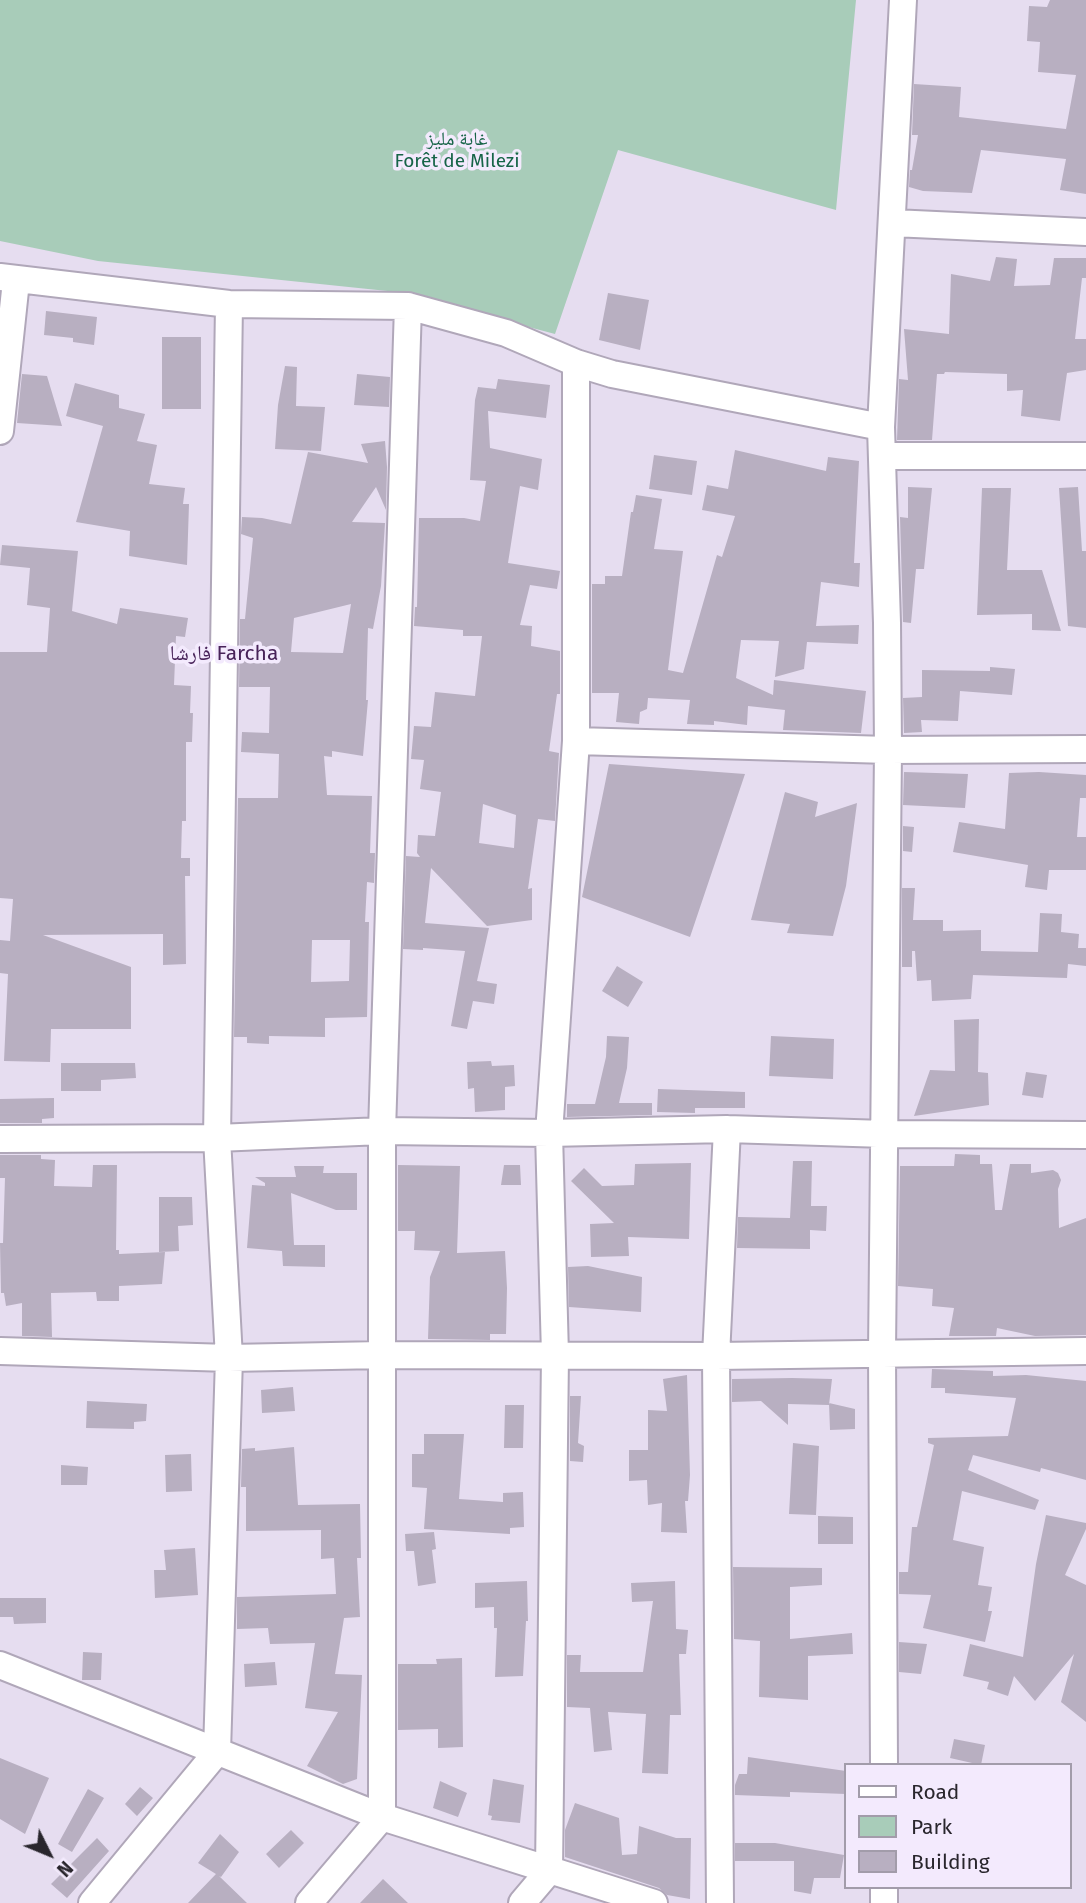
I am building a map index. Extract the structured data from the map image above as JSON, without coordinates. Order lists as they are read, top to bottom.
{
  "districts": ["فارشا Farcha"],
  "parks": ["غابة مليز Forêt de Milezi"],
  "legend": ["Road", "Park", "Building"],
  "north": "bottom right"
}
